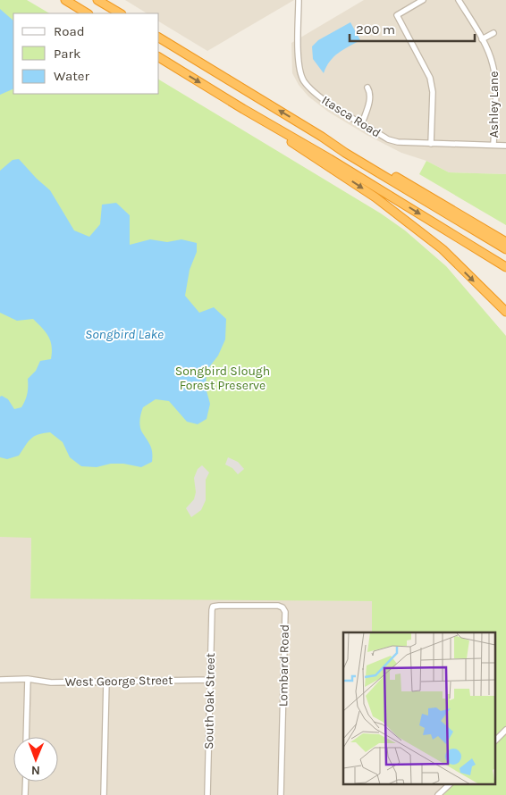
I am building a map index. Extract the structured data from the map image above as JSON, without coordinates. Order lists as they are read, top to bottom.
{
  "streets": {
    "street": [
      "Ashley Lane",
      "Itasca Road",
      "Lombard Road",
      "West George Street",
      "South Oak Street"
    ]
  },
  "crossings": [
    ["Ashley Lane", "Itasca Road"],
    ["Lombard Road", "South Oak Street"],
    ["West George Street", "South Oak Street"]
  ],
  "water": ["Songbird Lake"],
  "parks": ["Songbird Slough Forest Preserve"],
  "legend": ["Road", "Park", "Water"],
  "scale_bar": "200 m",
  "north": "bottom"
}
